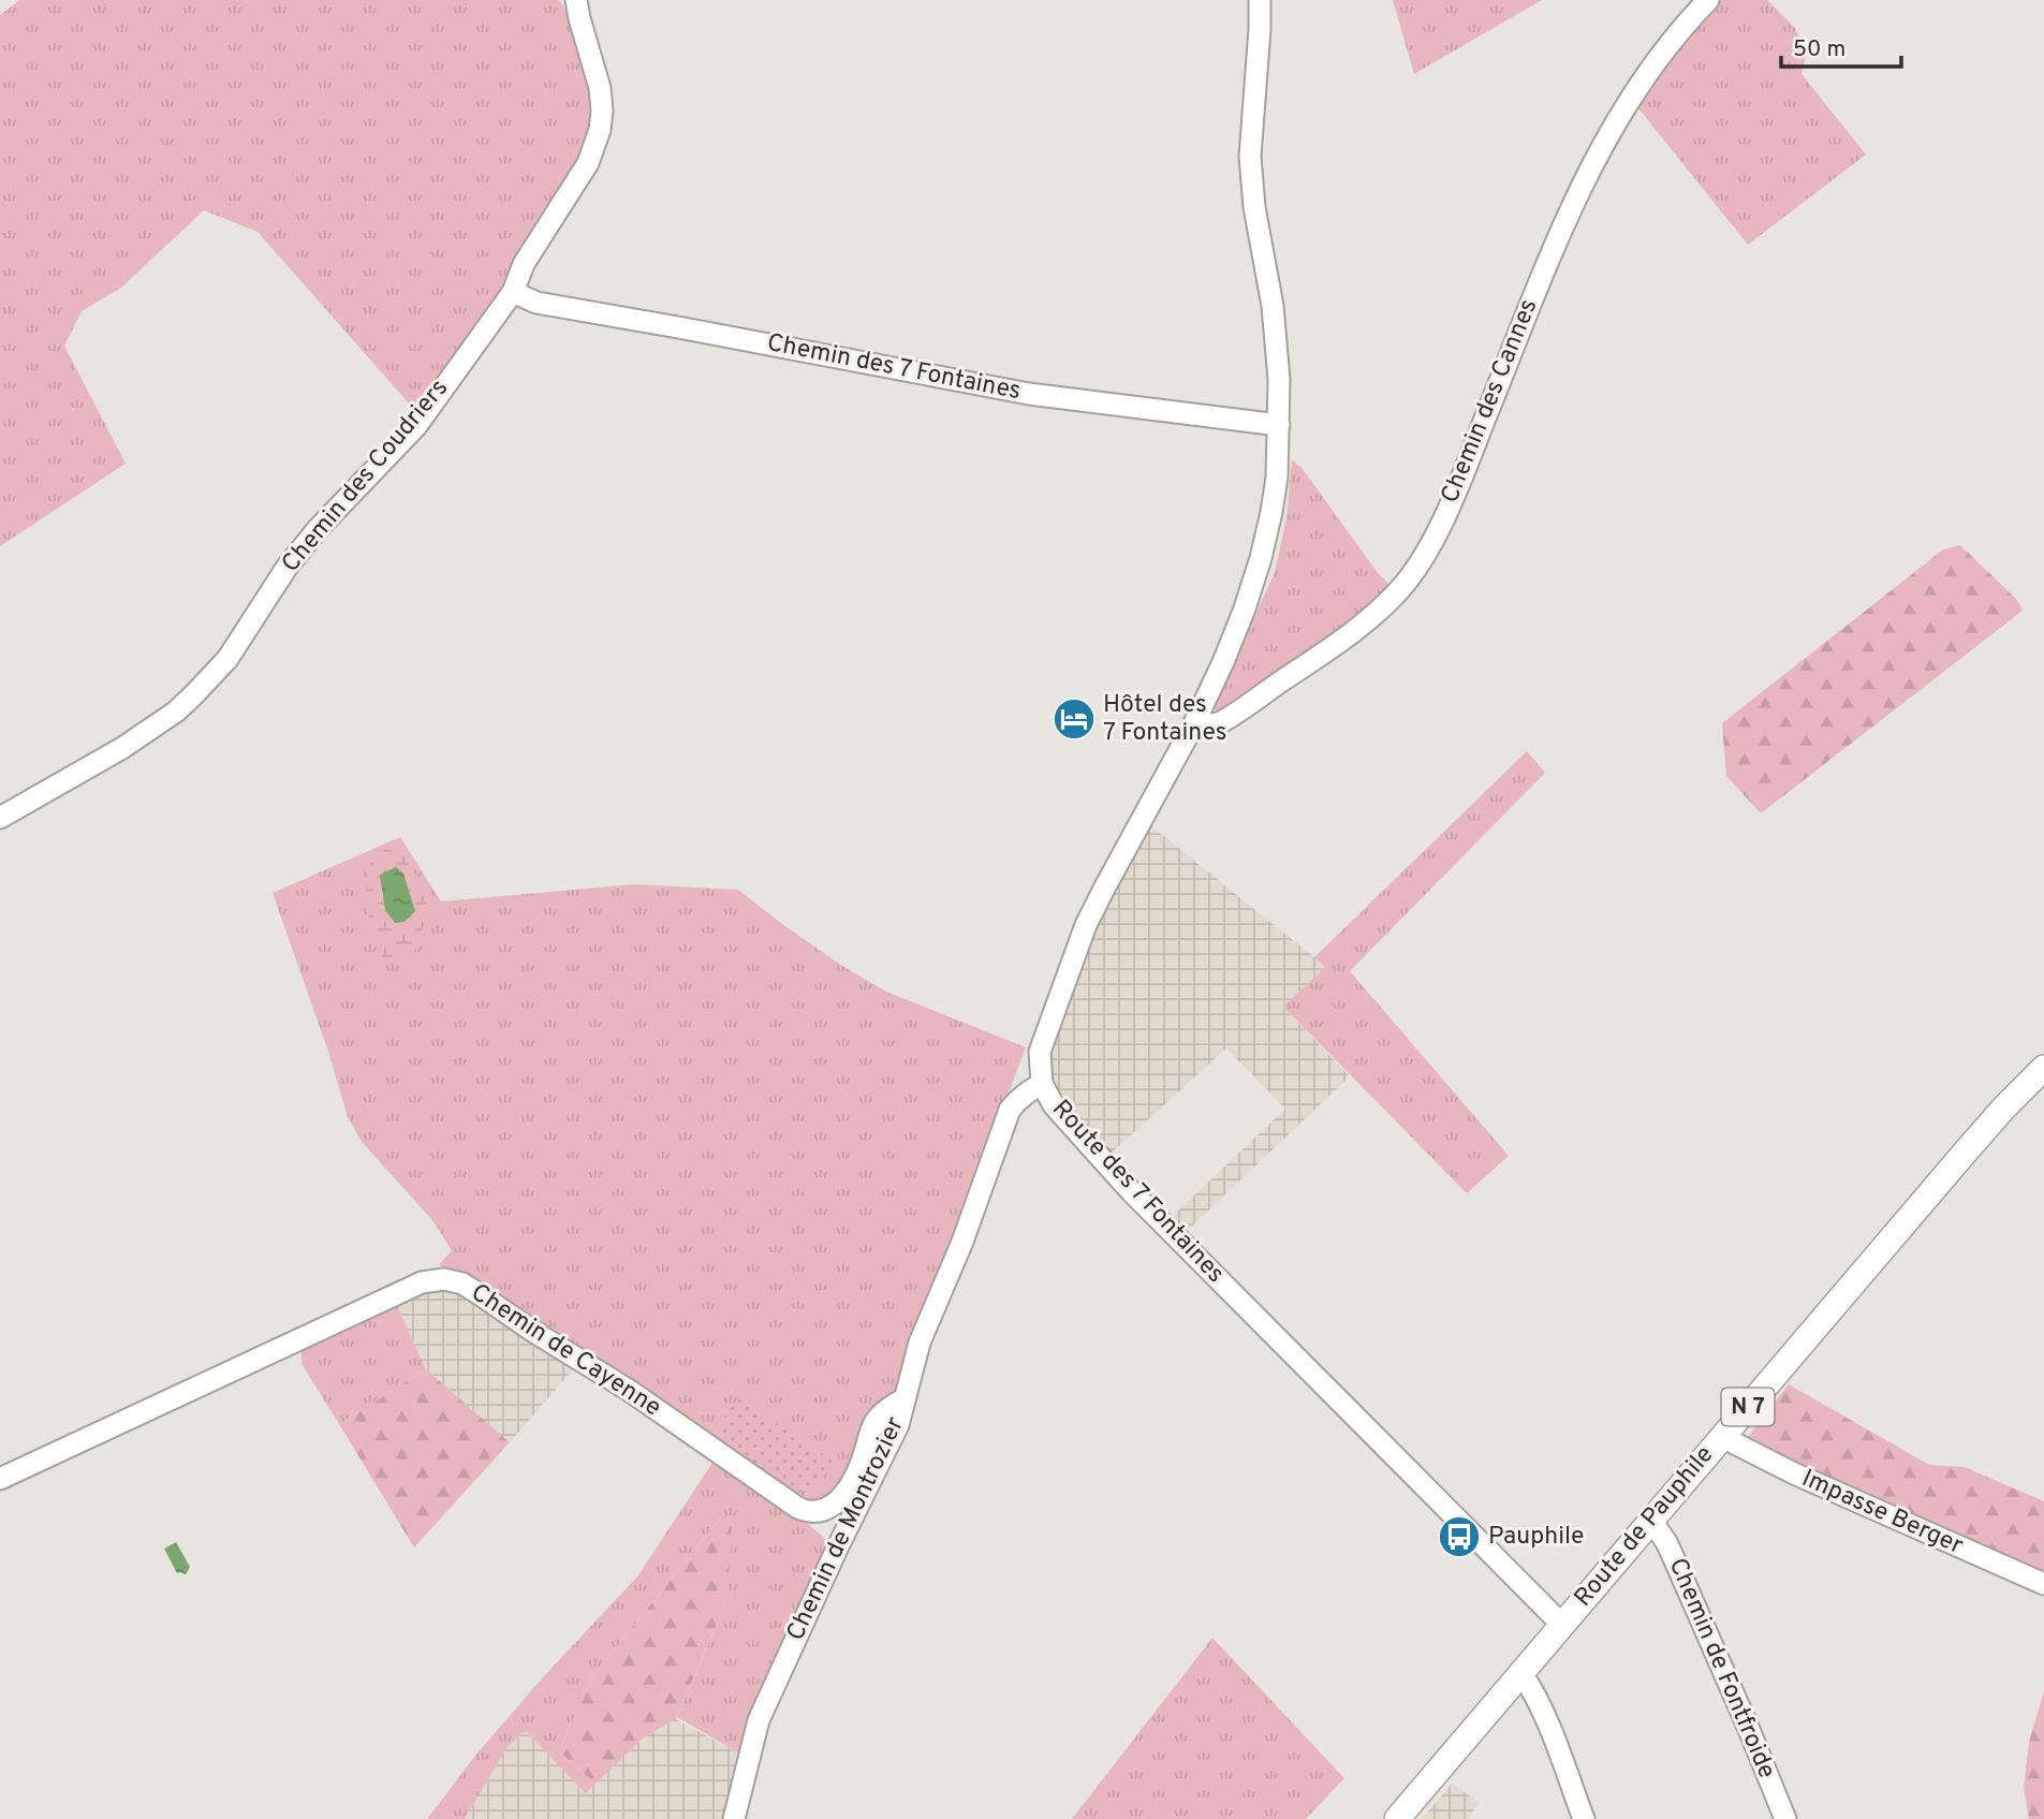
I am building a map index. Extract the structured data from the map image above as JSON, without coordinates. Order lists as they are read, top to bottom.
{
  "streets": {
    "main road": ["N 7", "Route de Pauphile"],
    "street": [
      "Chemin des 7 Fontaines",
      "Chemin des Cannes",
      "Chemin des Coudriers",
      "Route des 7 Fontaines",
      "Chemin de Cayenne",
      "Impasse Berger",
      "Chemin de Montrozier",
      "Chemin de Fontfroide"
    ]
  },
  "crossings": [
    ["Chemin des 7 Fontaines", "Chemin des Coudriers"],
    ["Chemin des 7 Fontaines", "Route des 7 Fontaines"],
    ["Chemin des Cannes", "Route des 7 Fontaines"],
    ["Route des 7 Fontaines", "Route de Pauphile"],
    ["Route des 7 Fontaines", "Chemin de Montrozier"],
    ["Chemin de Cayenne", "Chemin de Montrozier"],
    ["Impasse Berger", "Route de Pauphile"],
    ["Route de Pauphile", "Chemin de Fontfroide"]
  ],
  "places": {
    "hotel": ["Hôtel des 7 Fontaines"],
    "bus stop": ["Pauphile"]
  },
  "scale_bar": "50 m"
}
